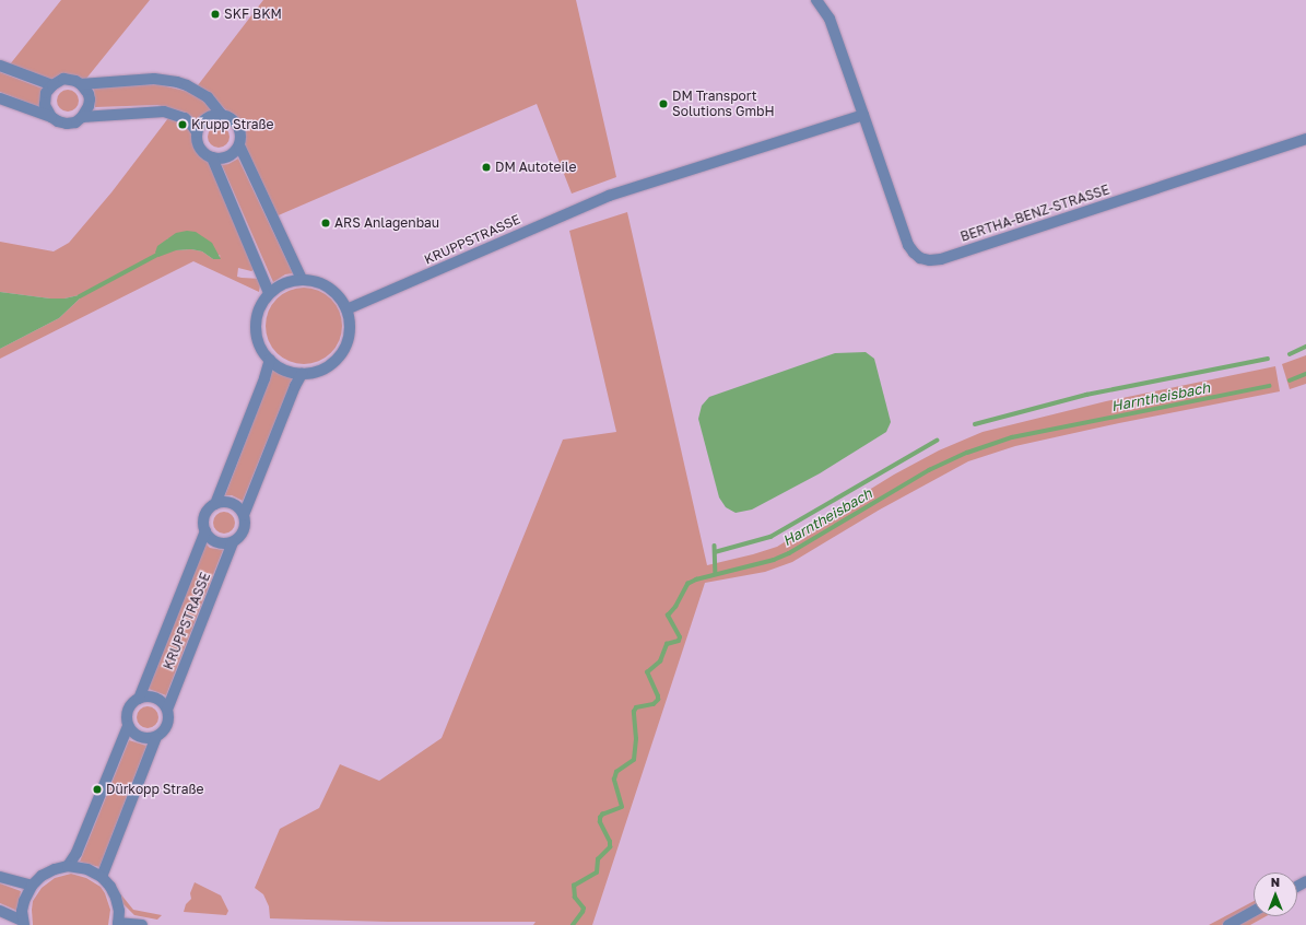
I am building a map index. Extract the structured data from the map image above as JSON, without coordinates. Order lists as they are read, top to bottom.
{
  "streets": {
    "street": ["BERTHA-BENZ-STRASSE", "KRUPPSTRASSE"]
  },
  "crossings": [
    ["BERTHA-BENZ-STRASSE", "KRUPPSTRASSE"]
  ],
  "water": ["Harntheisbach"],
  "places": [
    "SKF BKM",
    "DM Transport Solutions GmbH",
    "Krupp Straße",
    "DM Autoteile",
    "ARS Anlagenbau",
    "Dürkopp Straße"
  ],
  "north": "top"
}
